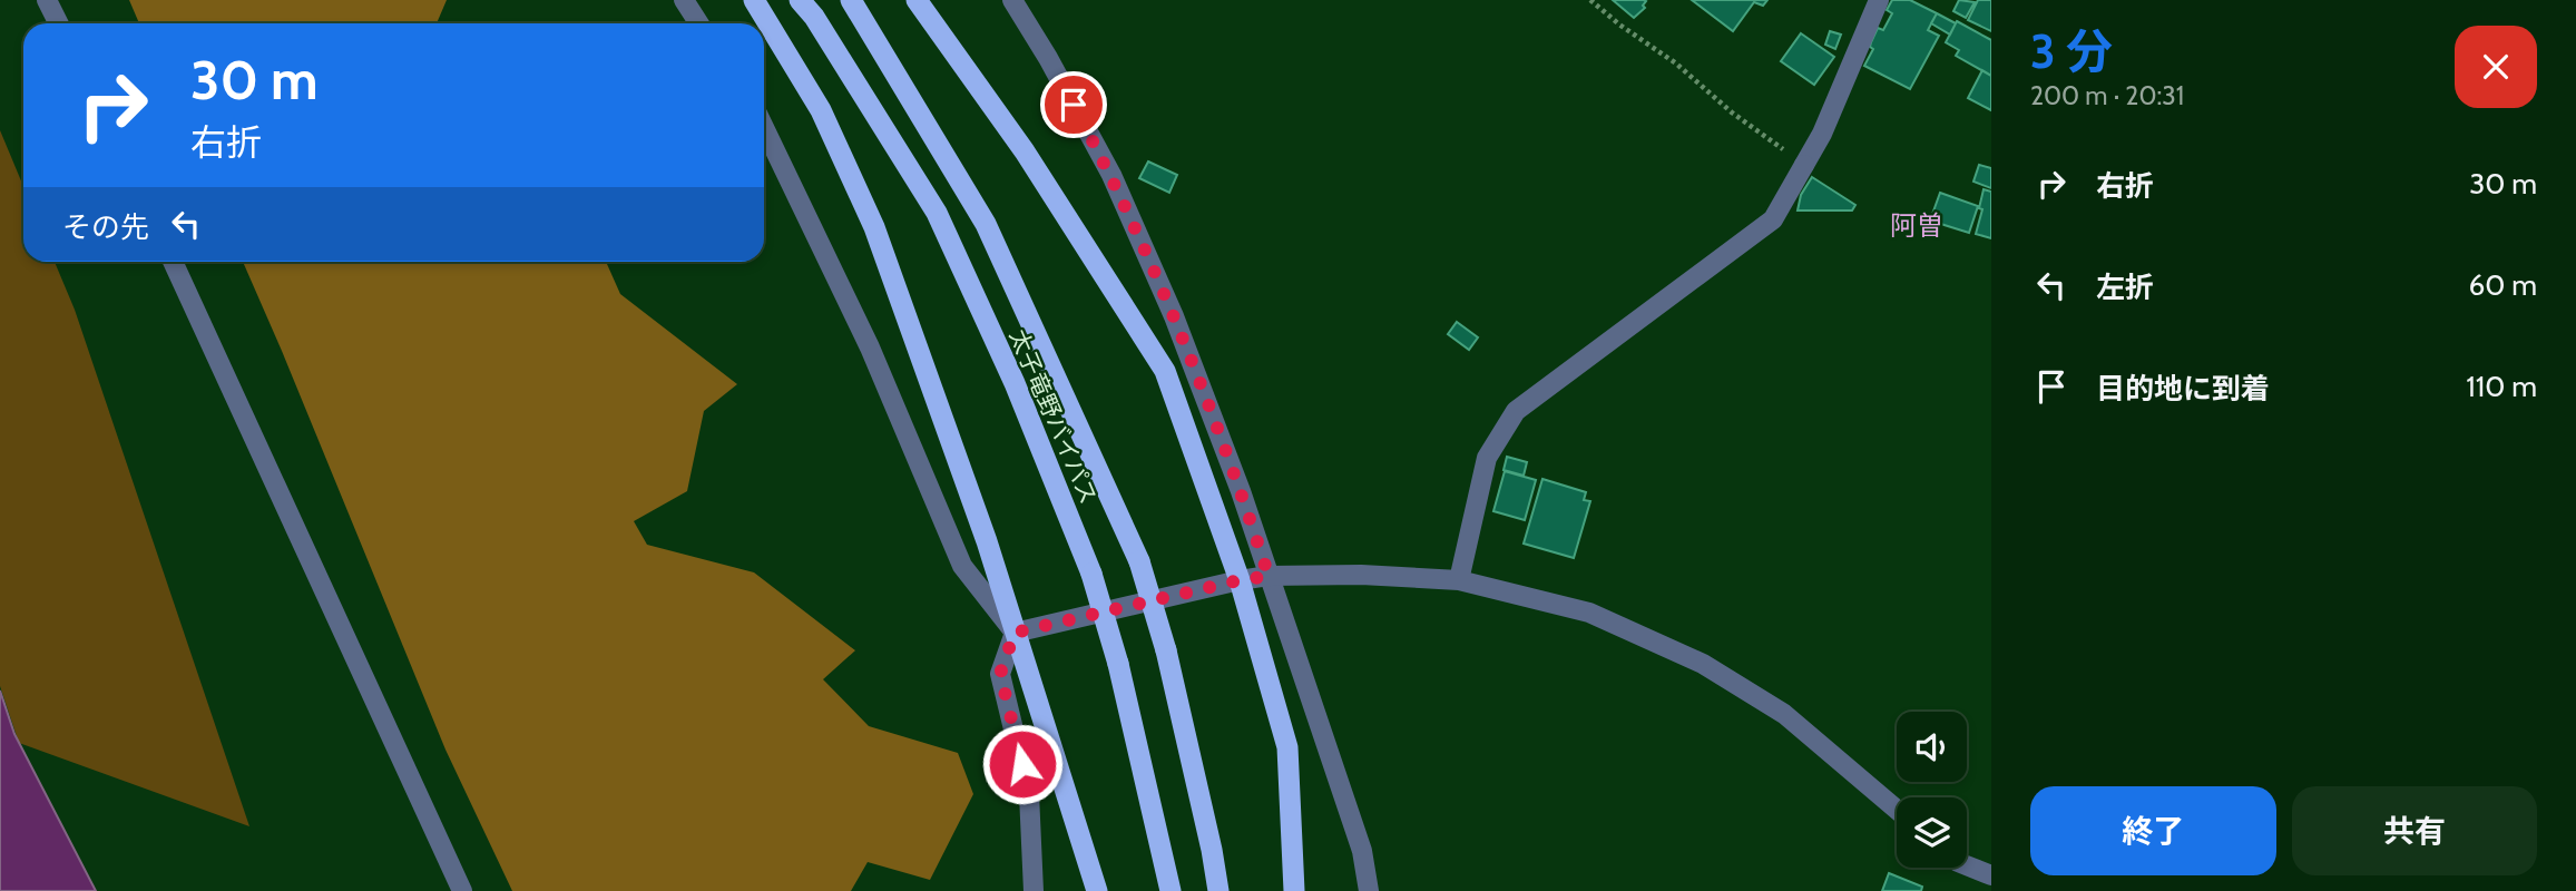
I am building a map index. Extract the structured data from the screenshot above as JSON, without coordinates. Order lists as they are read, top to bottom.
{
  "streets": {
    "highway": ["太子竜野バイパス"]
  },
  "districts": ["阿曽"],
  "page": {
    "heading": ["3 分", "200 m · 20:31"],
    "turn": ["30 m", "右折"],
    "list": [
      {
        "name": "右折",
        "value": "30 m"
      },
      {
        "name": "左折",
        "value": "60 m"
      },
      {
        "name": "目的地に到着",
        "value": "110 m"
      }
    ],
    "then": "その先",
    "buttons": ["終了", "共有"]
  }
}
